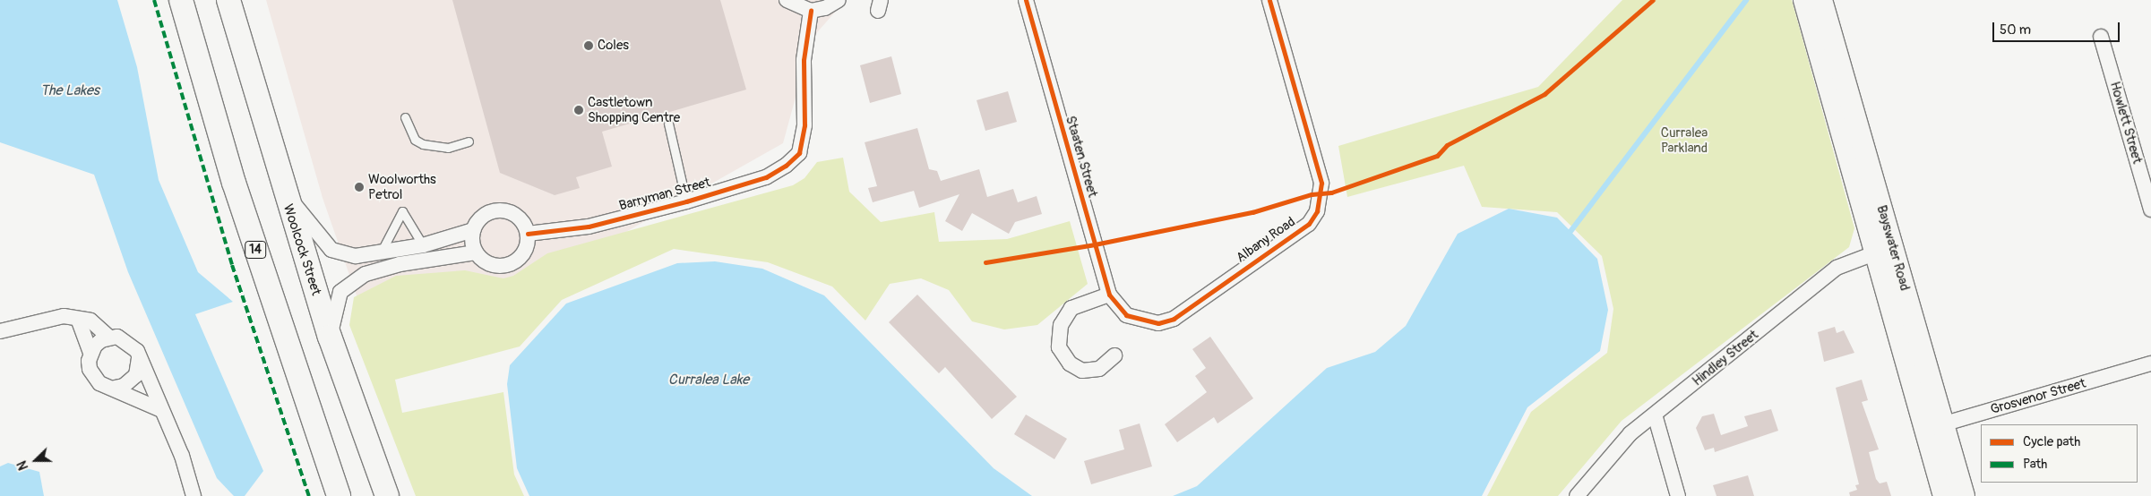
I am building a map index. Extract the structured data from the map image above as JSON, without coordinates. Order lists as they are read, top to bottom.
{
  "streets": {
    "main road": ["Bayswater Road", "14", "Woolcock Street"],
    "street": [
      "Howlett Street",
      "Staaten Street",
      "Barryman Street",
      "Albany Road",
      "Hindley Street",
      "Grosvenor Street"
    ]
  },
  "crossings": [
    ["Staaten Street", "Albany Road"],
    ["Bayswater Road", "Hindley Street"],
    ["Bayswater Road", "Grosvenor Street"]
  ],
  "water": ["The Lakes", "Curralea Lake"],
  "parks": ["Curralea Parkland"],
  "places": ["Coles", "Castletown Shopping Centre", "Woolworths Petrol"],
  "legend": ["Cycle path", "Path"],
  "scale_bar": "50 m",
  "north": "left"
}
